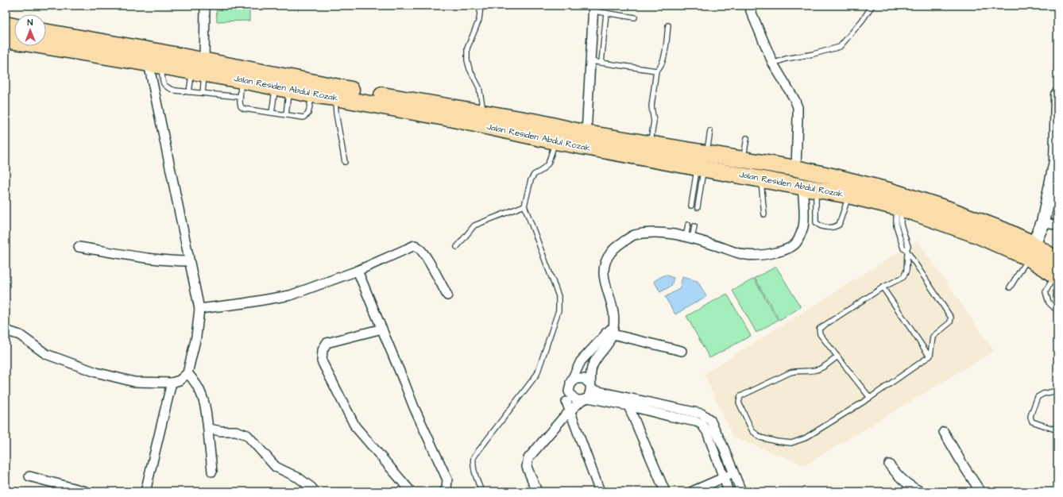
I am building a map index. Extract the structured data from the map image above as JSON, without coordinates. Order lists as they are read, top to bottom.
{
  "streets": {
    "highway": ["Jalan Residen Abdul Rozak"]
  },
  "north": "top"
}
